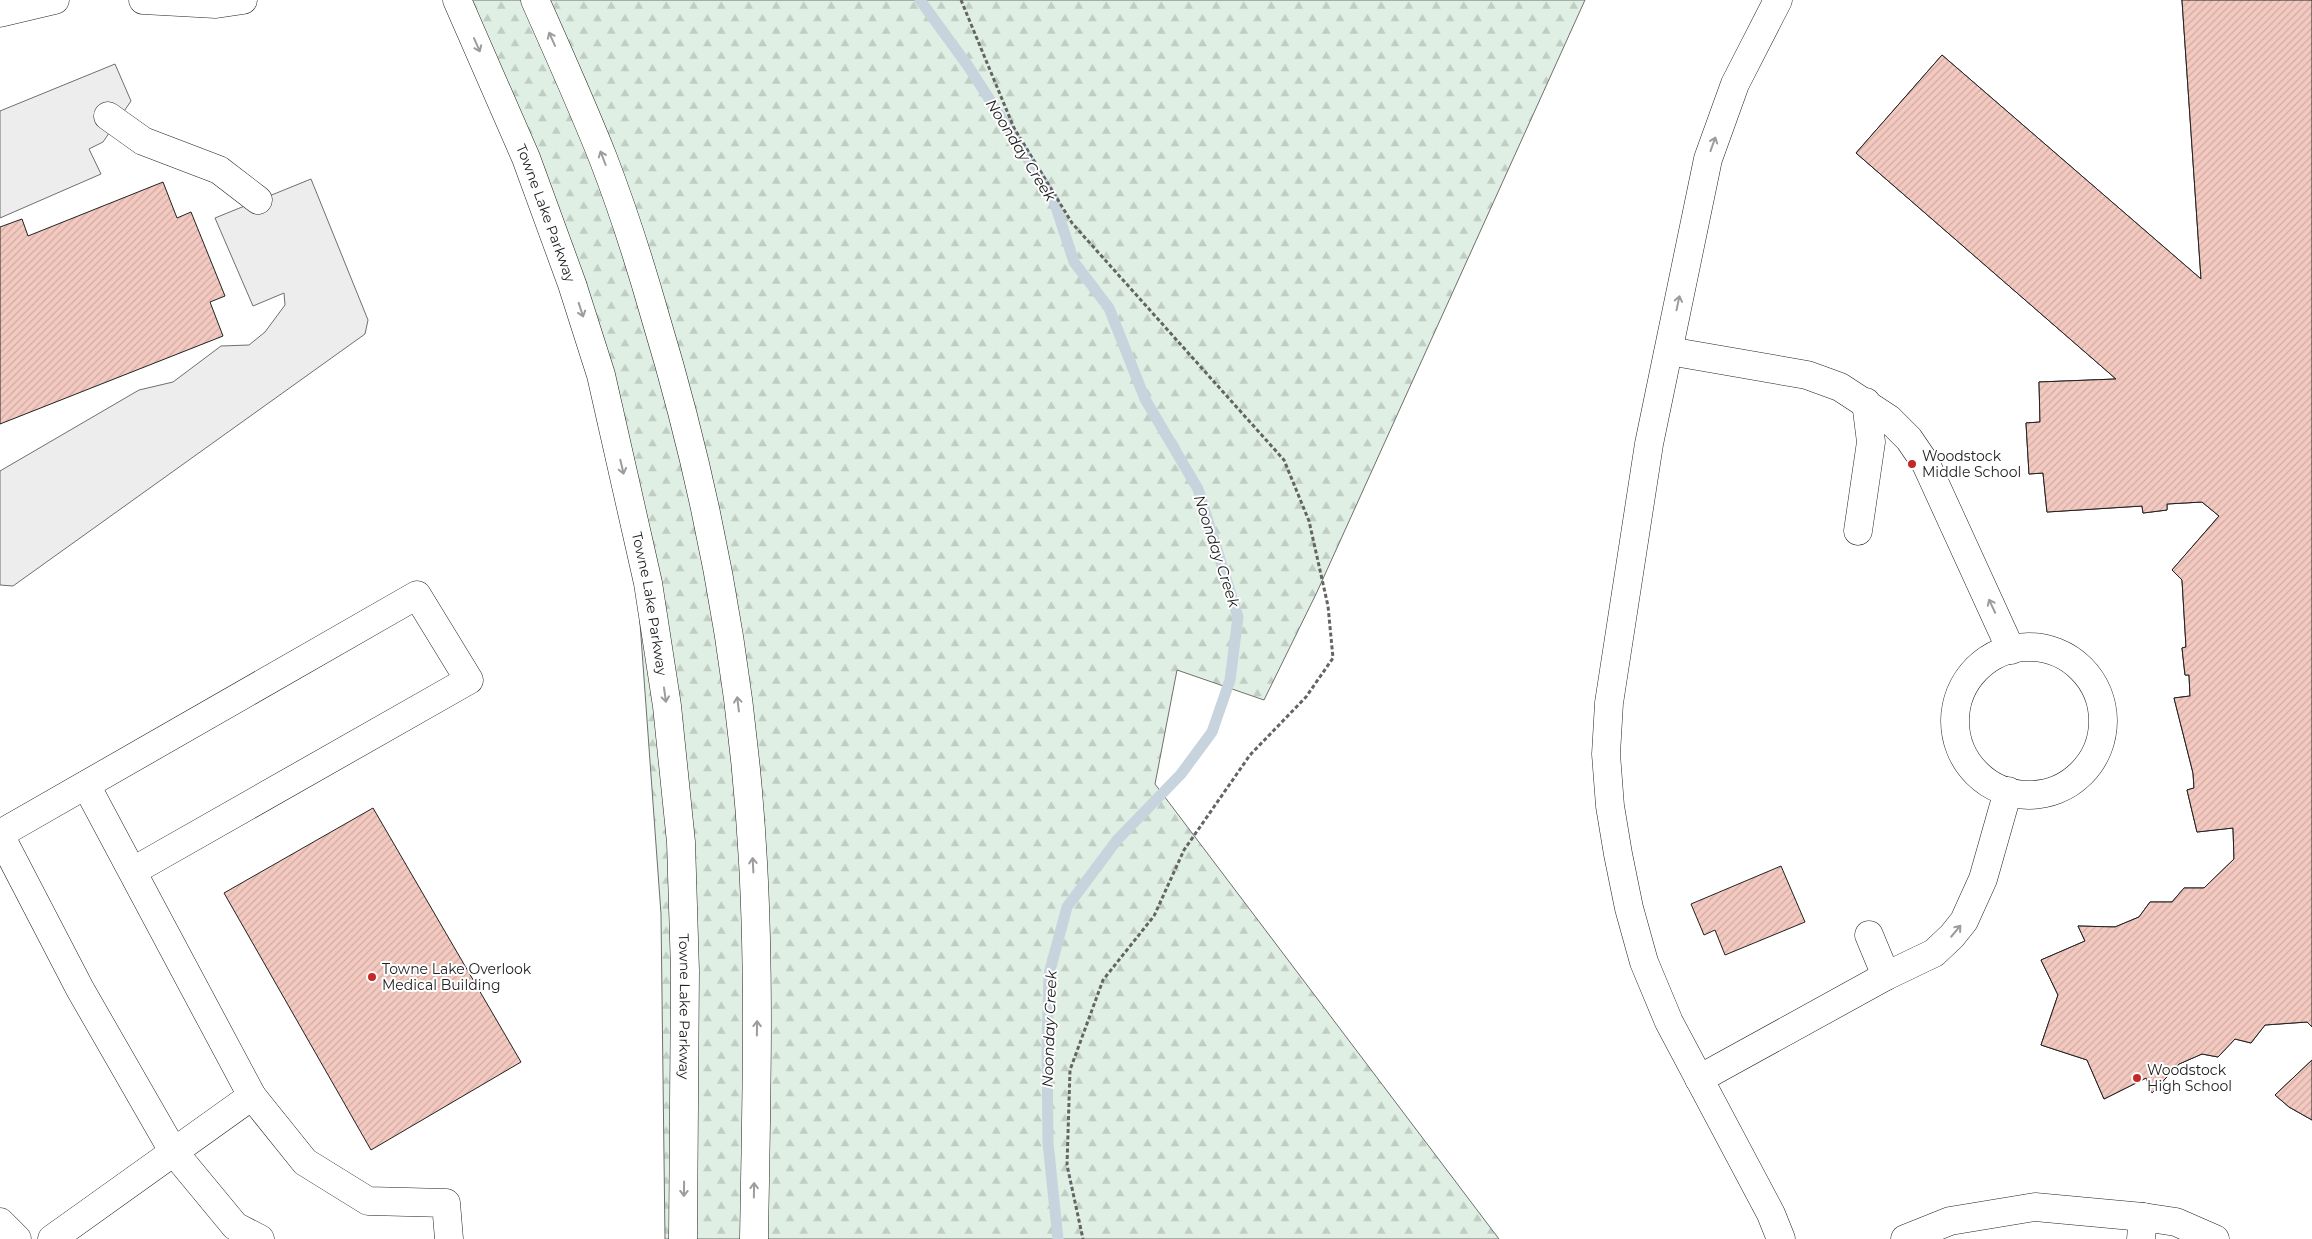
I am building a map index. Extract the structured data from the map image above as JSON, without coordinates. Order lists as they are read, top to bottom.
{
  "streets": {
    "main road": ["Towne Lake Parkway"]
  },
  "water": ["Noonday Creek"],
  "places": ["Woodstock Middle School", "Towne Lake Overlook Medical Building", "Woodstock High School"]
}
